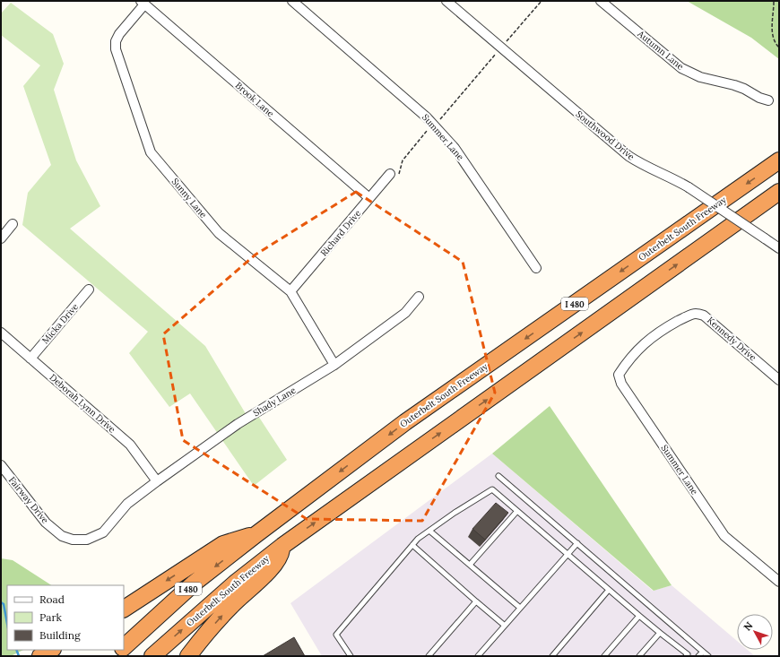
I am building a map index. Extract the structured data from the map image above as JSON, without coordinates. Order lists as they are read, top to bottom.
{
  "streets": {
    "highway": ["Outerbelt South Freeway", "I 480"],
    "street": [
      "Autumn Lane",
      "Brook Lane",
      "Southwood Drive",
      "Summer Lane",
      "Sunny Lane",
      "Richard Drive",
      "Micka Drive",
      "Kennedy Drive",
      "Shady Lane",
      "Deborah Lynn Drive",
      "Fairway Drive"
    ]
  },
  "crossings": [
    ["Brook Lane", "Sunny Lane"],
    ["Brook Lane", "Richard Drive"],
    ["Summer Lane", "Kennedy Drive"],
    ["Sunny Lane", "Richard Drive"],
    ["Sunny Lane", "Shady Lane"],
    ["Micka Drive", "Deborah Lynn Drive"],
    ["Shady Lane", "Deborah Lynn Drive"],
    ["Shady Lane", "Fairway Drive"]
  ],
  "legend": ["Road", "Park", "Building"],
  "north": "top left"
}
